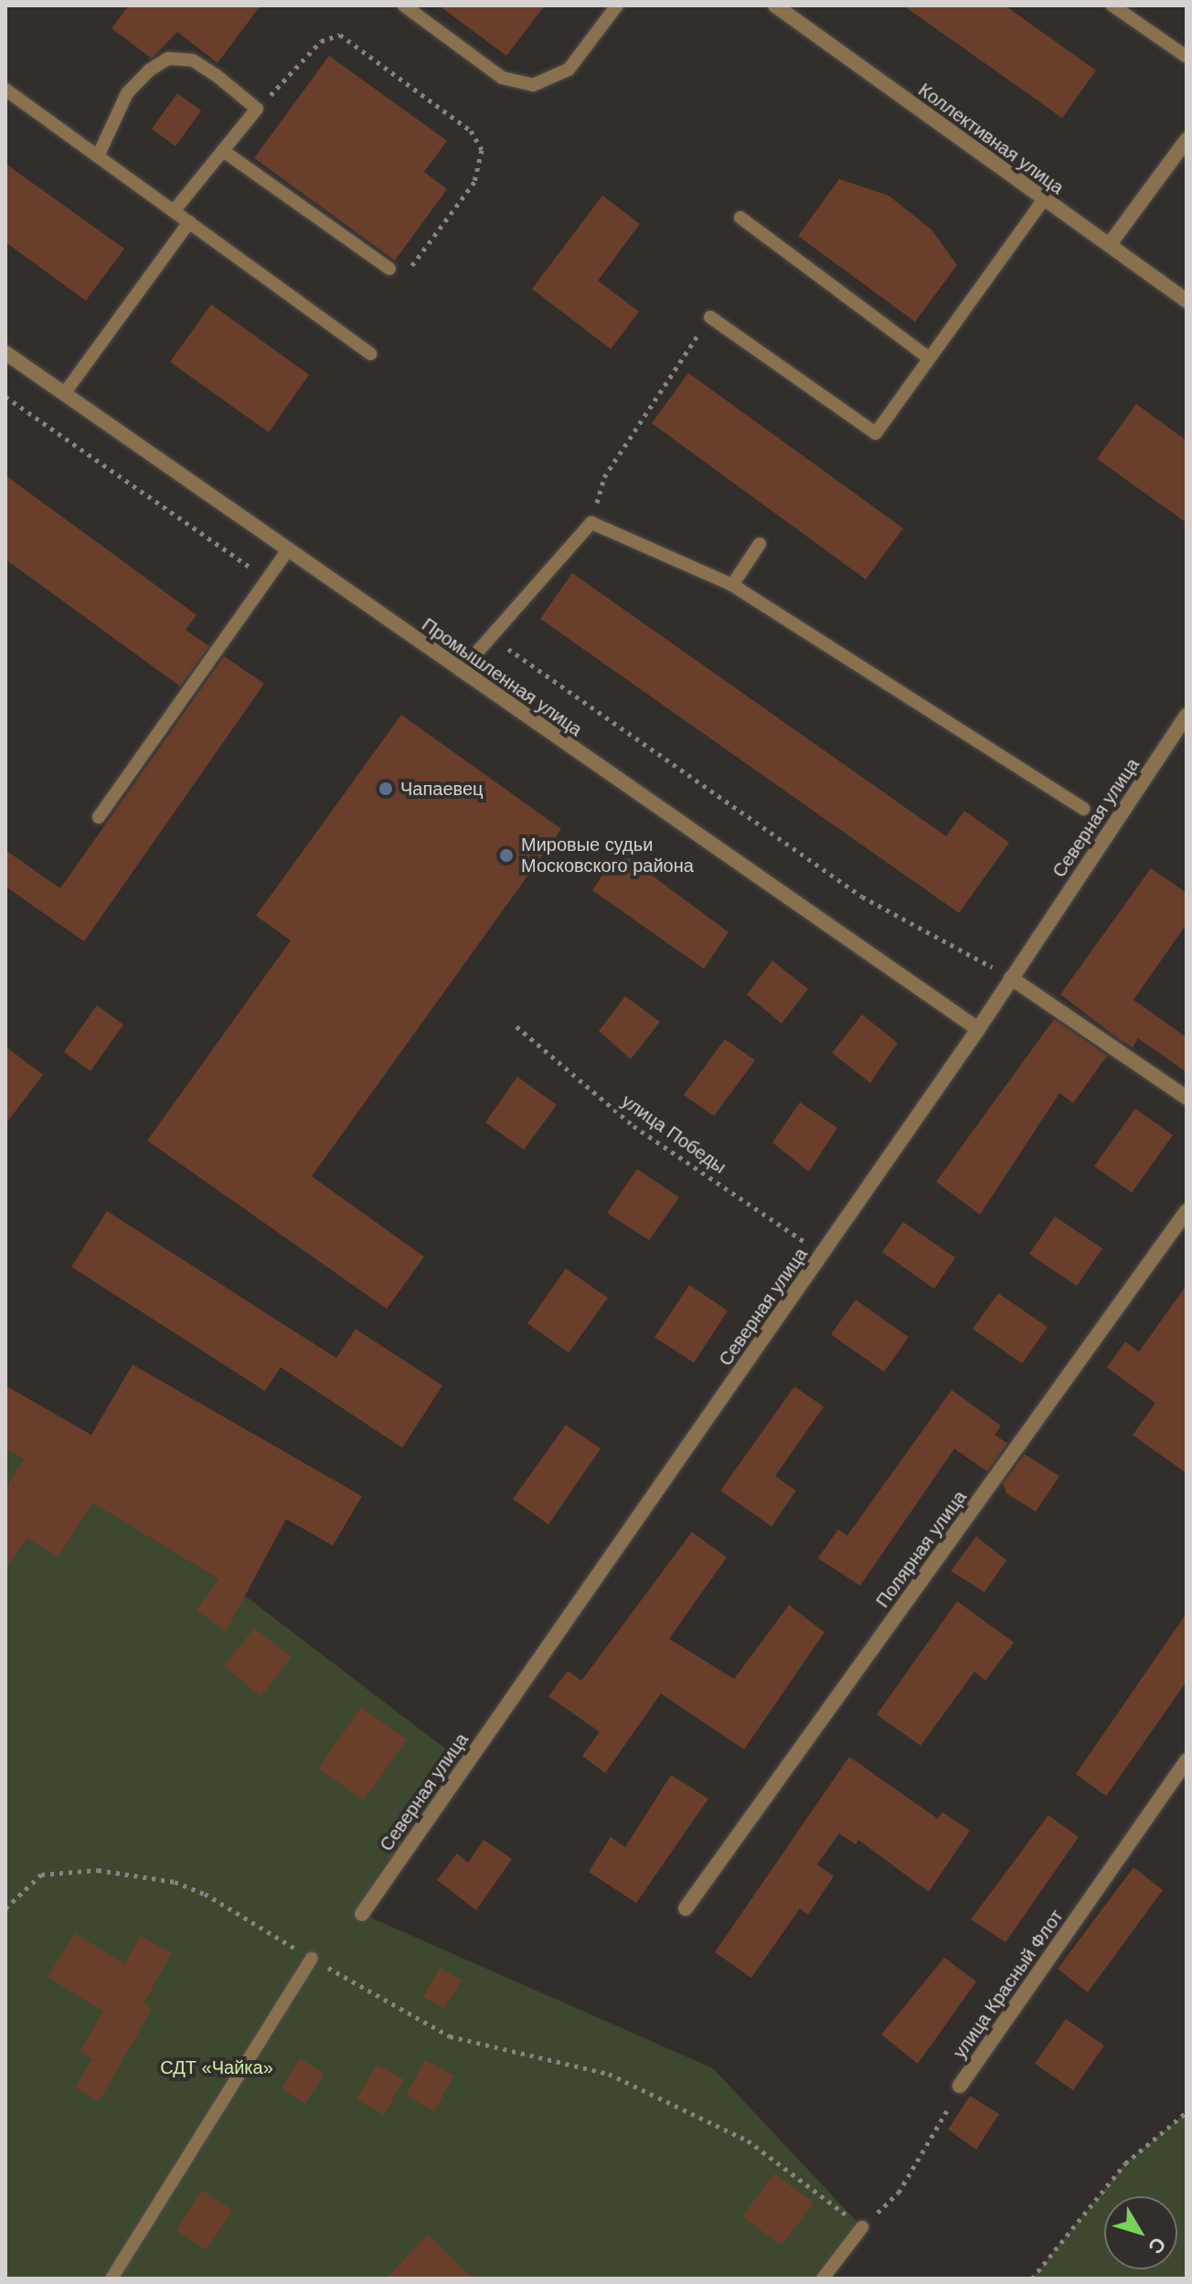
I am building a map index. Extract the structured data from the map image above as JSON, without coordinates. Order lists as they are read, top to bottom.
{
  "streets": {
    "street": [
      "Коллективная улица",
      "Промышленная улица",
      "Северная улица",
      "Полярная улица",
      "улица Красный Флот"
    ],
    "path": ["улица Победы"]
  },
  "crossings": [
    ["Промышленная улица", "Северная улица"],
    ["Северная улица", "улица Победы"]
  ],
  "parks": ["СДТ «Чайка»"],
  "places": ["Чапаевец", "Мировые судьи Московского района"],
  "north": "bottom right"
}
